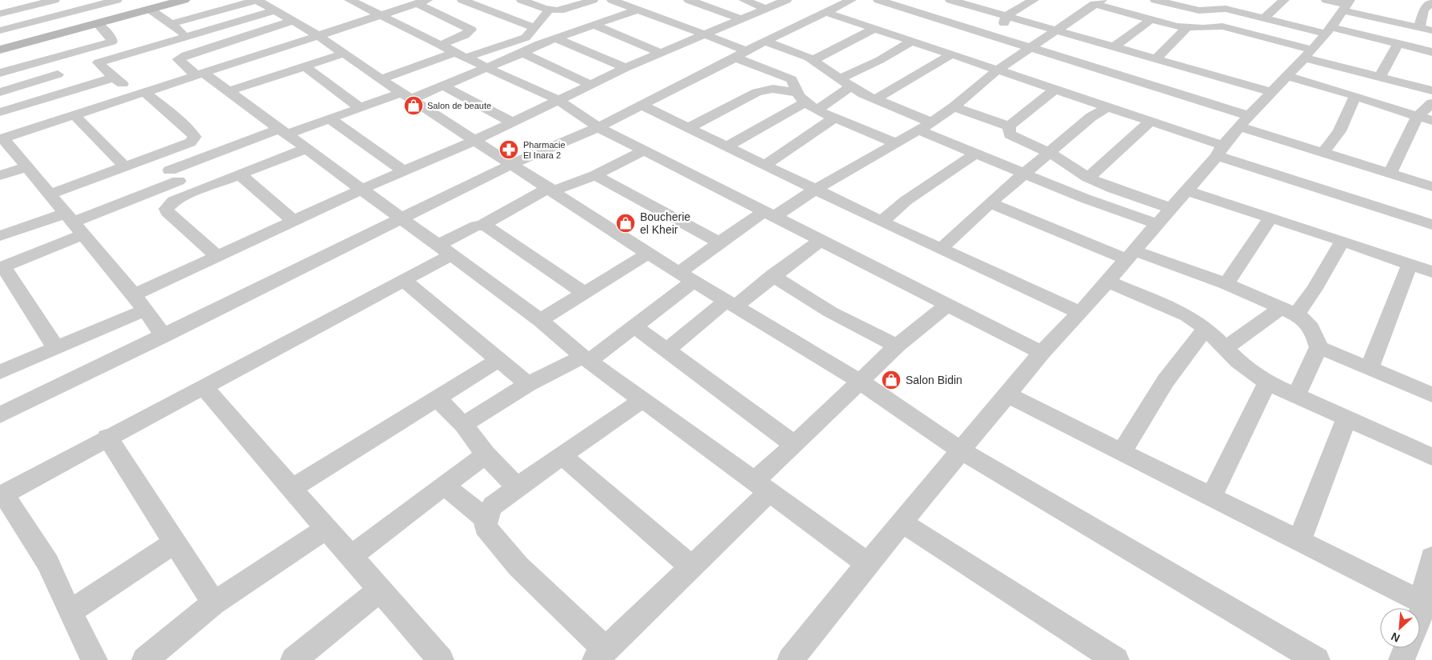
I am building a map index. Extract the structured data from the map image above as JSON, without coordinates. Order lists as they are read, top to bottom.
{
  "places": {
    "shop": ["Salon de beaute", "Boucherie el Kheir", "Salon Bidin"],
    "pharmacy": ["Pharmacie El Inara 2"]
  },
  "north": "bottom left"
}
